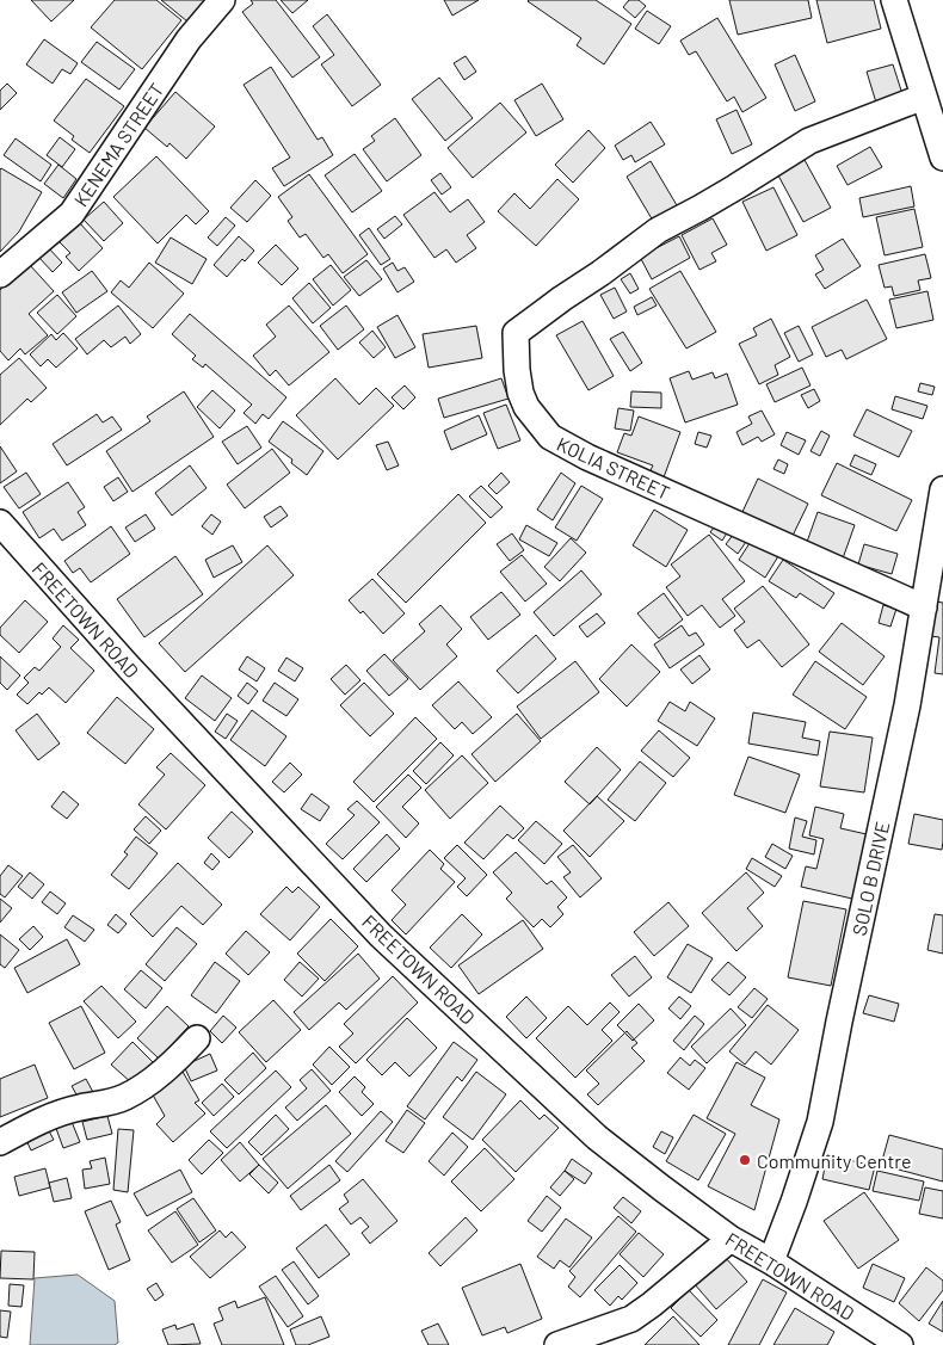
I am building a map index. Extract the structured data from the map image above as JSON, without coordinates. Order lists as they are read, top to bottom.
{
  "streets": {
    "street": [
      "KENEMA STREET",
      "KOLIA STREET",
      "FREETOWN ROAD",
      "SOLO B DRIVE"
    ]
  },
  "crossings": [
    ["KOLIA STREET", "SOLO B DRIVE"],
    ["FREETOWN ROAD", "SOLO B DRIVE"]
  ],
  "places": ["Community Centre"]
}
